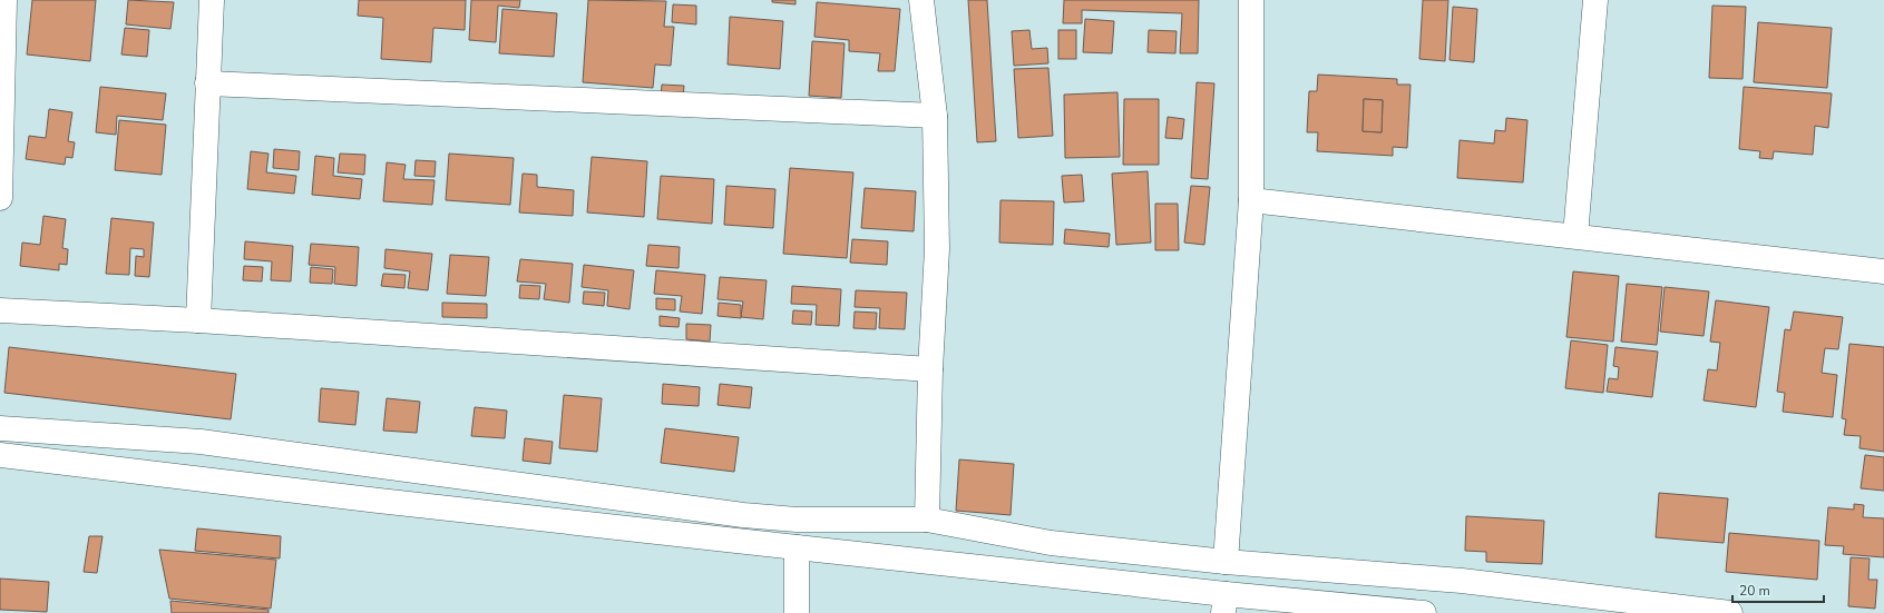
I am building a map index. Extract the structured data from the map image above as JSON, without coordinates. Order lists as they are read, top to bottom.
{
  "scale_bar": "20 m"
}
